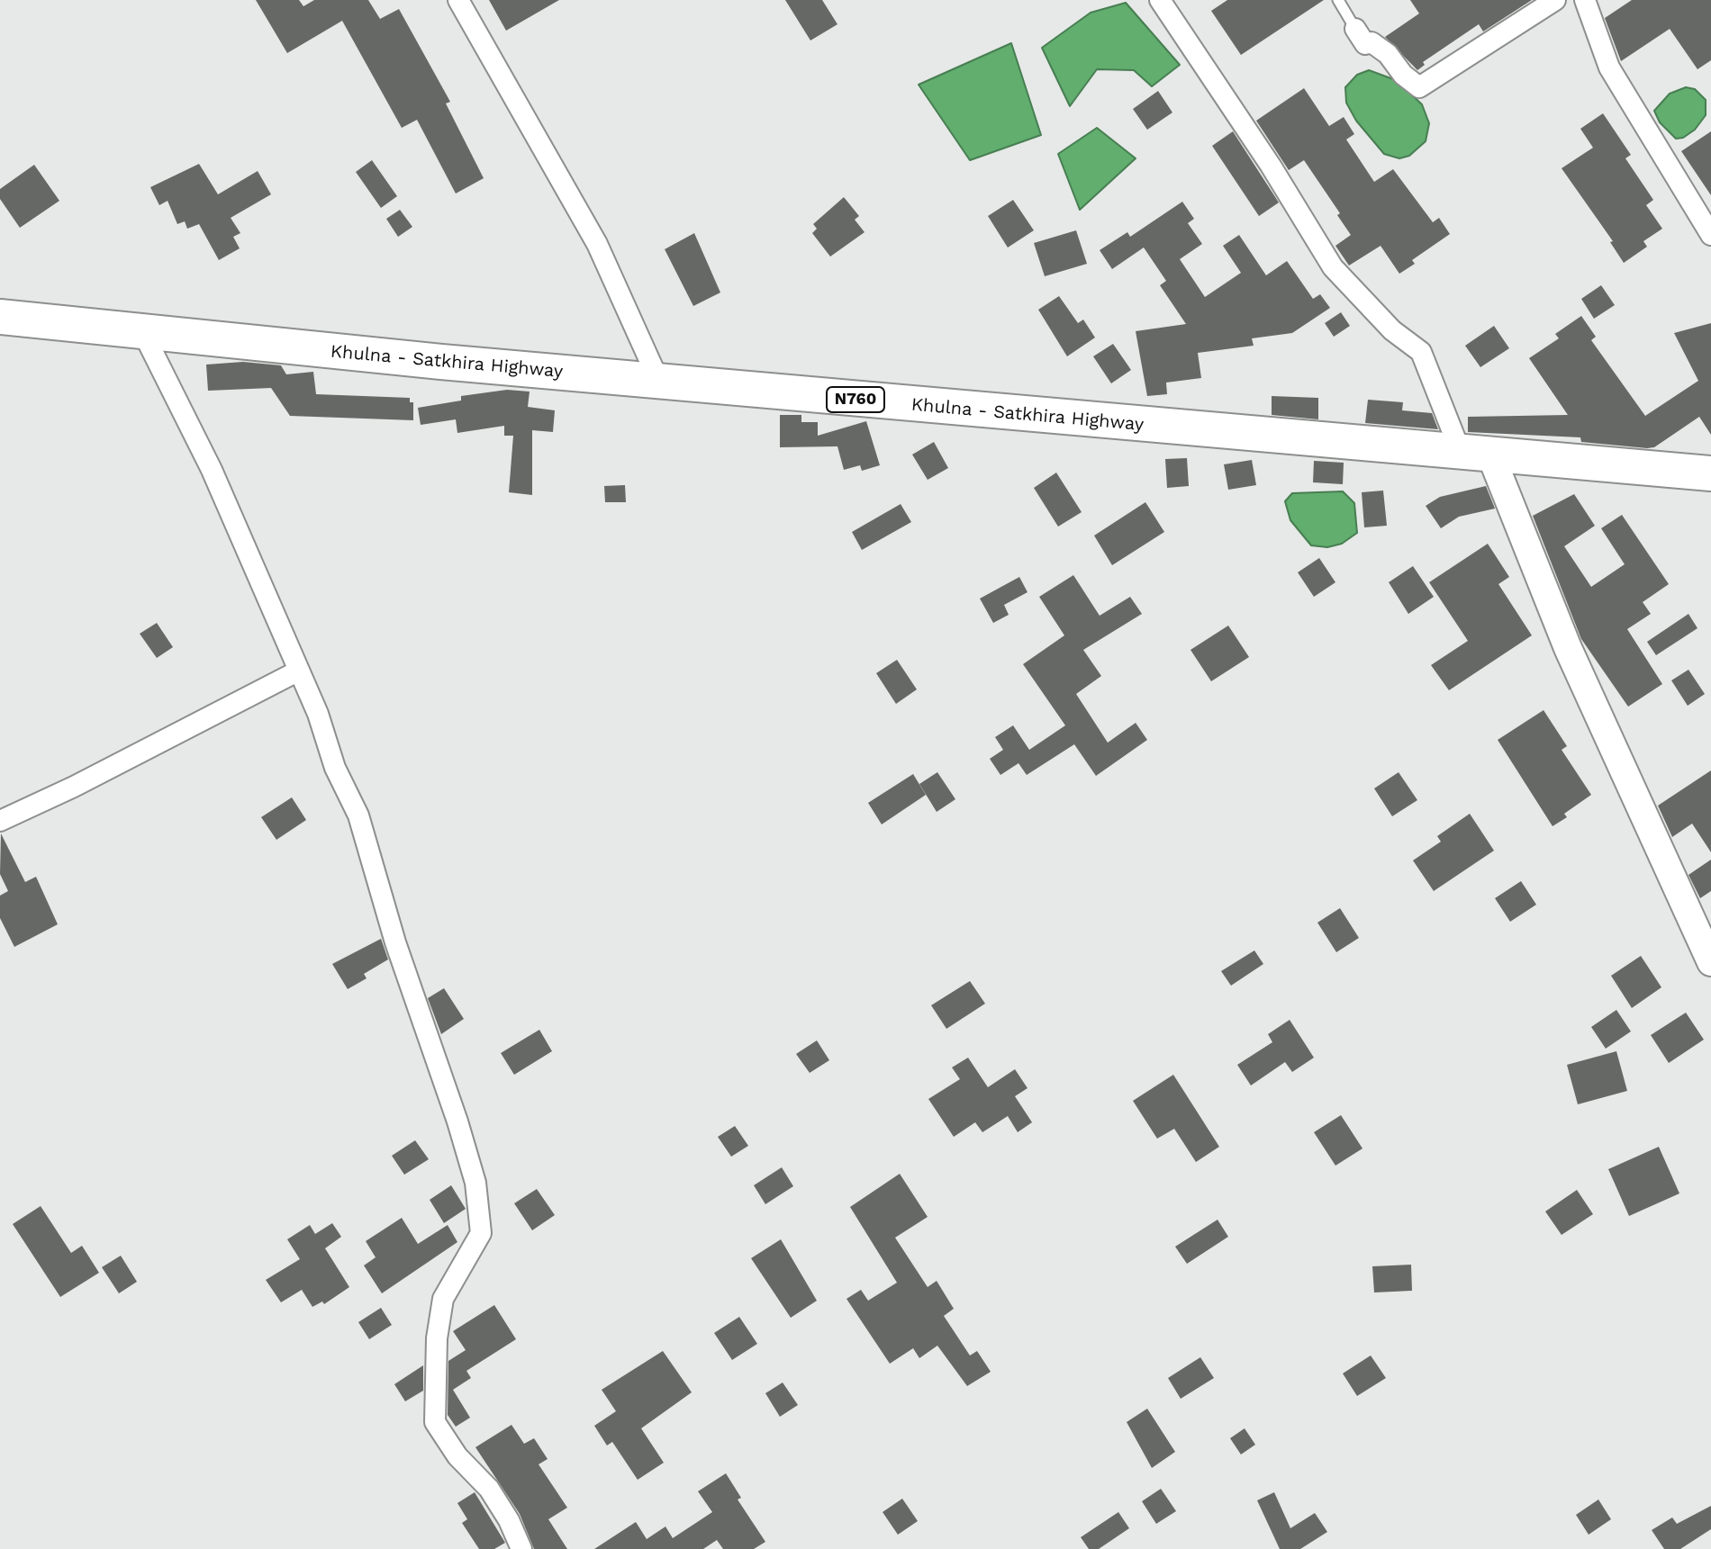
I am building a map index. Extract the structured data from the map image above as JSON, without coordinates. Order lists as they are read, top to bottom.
{
  "streets": {
    "highway": ["Khulna - Satkhira Highway", "N760"]
  }
}
